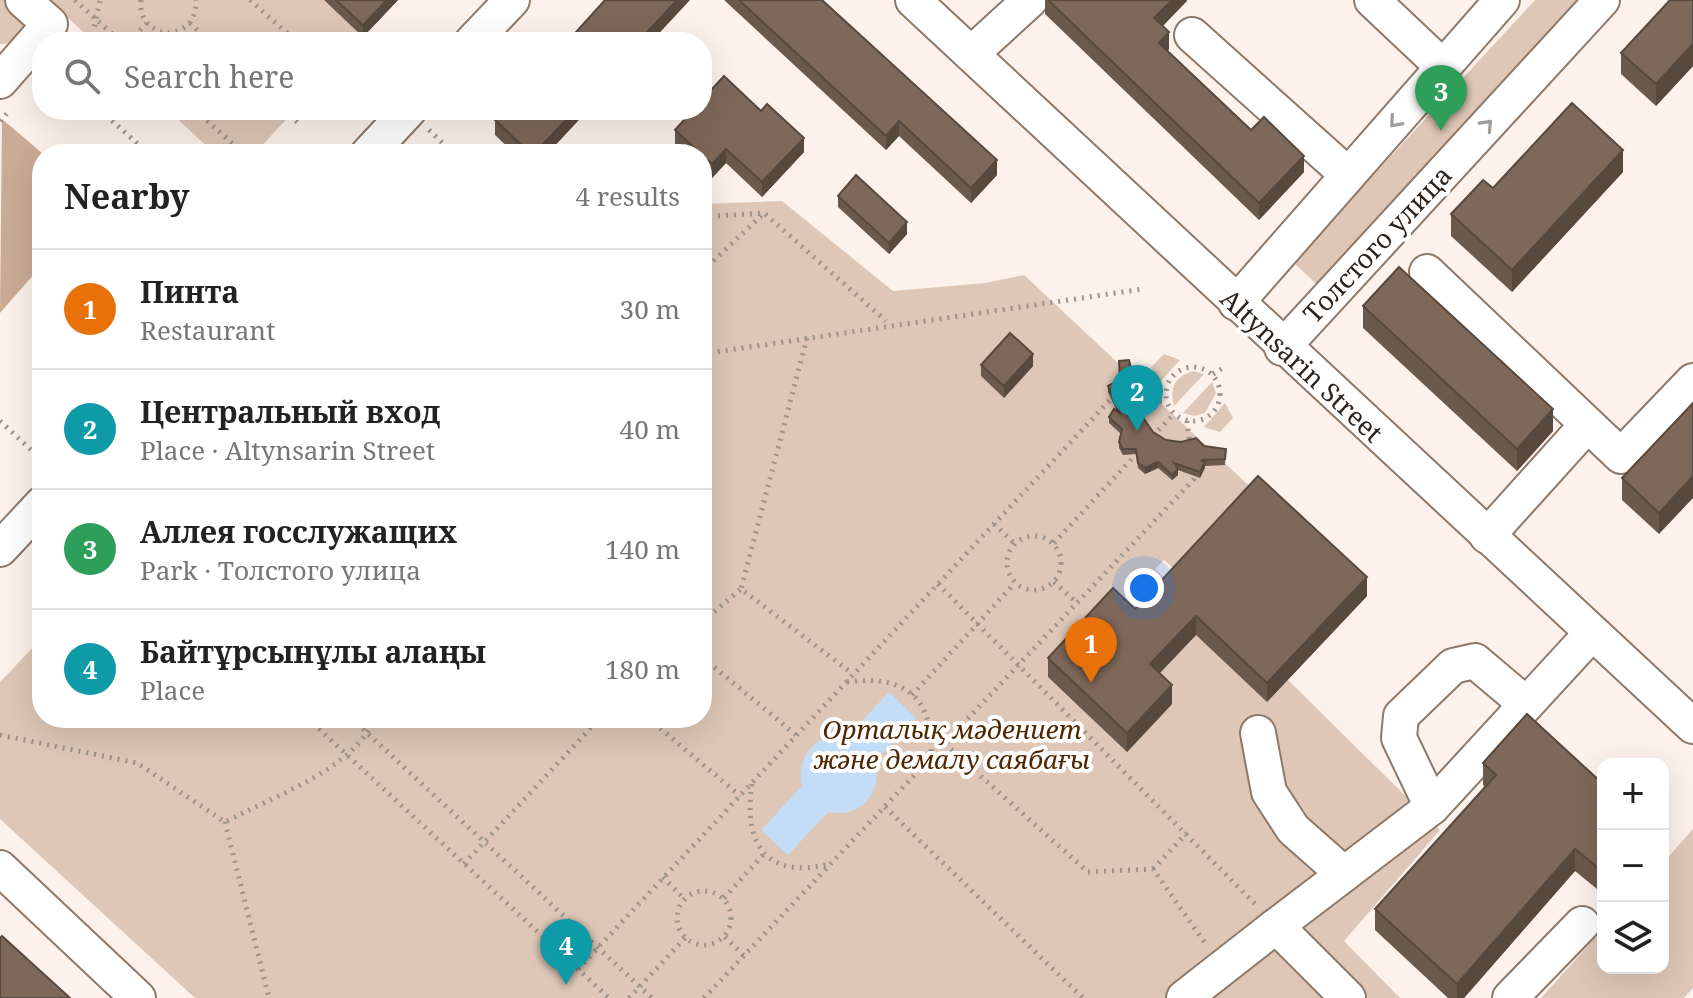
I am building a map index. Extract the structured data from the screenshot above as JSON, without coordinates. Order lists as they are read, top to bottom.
{
  "streets": {
    "street": ["Толстого улица", "Altynsarin Street"]
  },
  "crossings": [
    ["Толстого улица", "Altynsarin Street"]
  ],
  "parks": ["Орталық мәдениет және демалу саябағы"],
  "page": {
    "search": "Search here",
    "pins": [
      "3",
      "2",
      "1",
      "4"
    ],
    "heading": ["Nearby", "4 results"],
    "list": [
      {
        "mark": "1",
        "name": "Пинта",
        "note": "Restaurant",
        "value": "30 m"
      },
      {
        "mark": "2",
        "name": "Центральный вход",
        "note": "Place · Altynsarin Street",
        "value": "40 m"
      },
      {
        "mark": "3",
        "name": "Аллея госслужащих",
        "note": "Park · Толстого улица",
        "value": "140 m"
      },
      {
        "mark": "4",
        "name": "Байтұрсынұлы алаңы",
        "note": "Place",
        "value": "180 m"
      }
    ],
    "map_buttons": ["+", "−"]
  }
}
